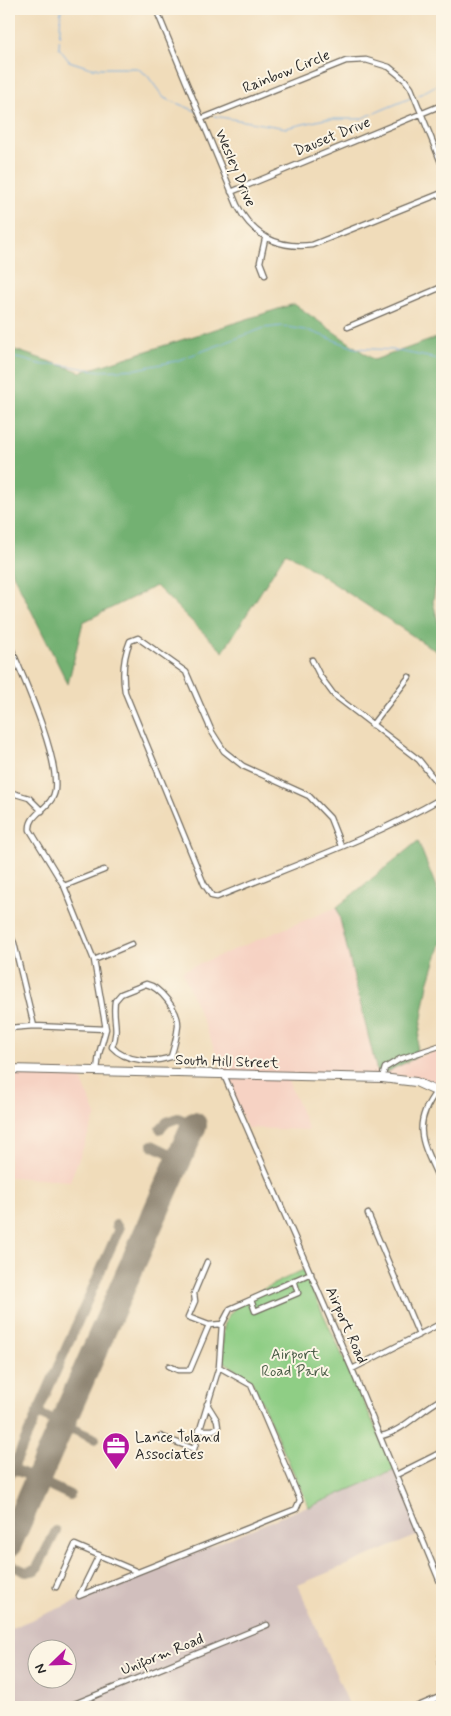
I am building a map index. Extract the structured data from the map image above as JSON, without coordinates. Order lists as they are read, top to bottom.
{
  "streets": {
    "main road": ["South Hill Street"],
    "street": [
      "Rainbow Circle",
      "Dauset Drive",
      "Wesley Drive",
      "Airport Road",
      "Uniform Road"
    ]
  },
  "crossings": [
    ["Rainbow Circle", "Dauset Drive"],
    ["Rainbow Circle", "Wesley Drive"],
    ["Dauset Drive", "Wesley Drive"],
    ["South Hill Street", "Airport Road"]
  ],
  "parks": ["Airport Road Park"],
  "places": {
    "office": ["Lance Toland Associates"]
  },
  "north": "bottom left"
}
